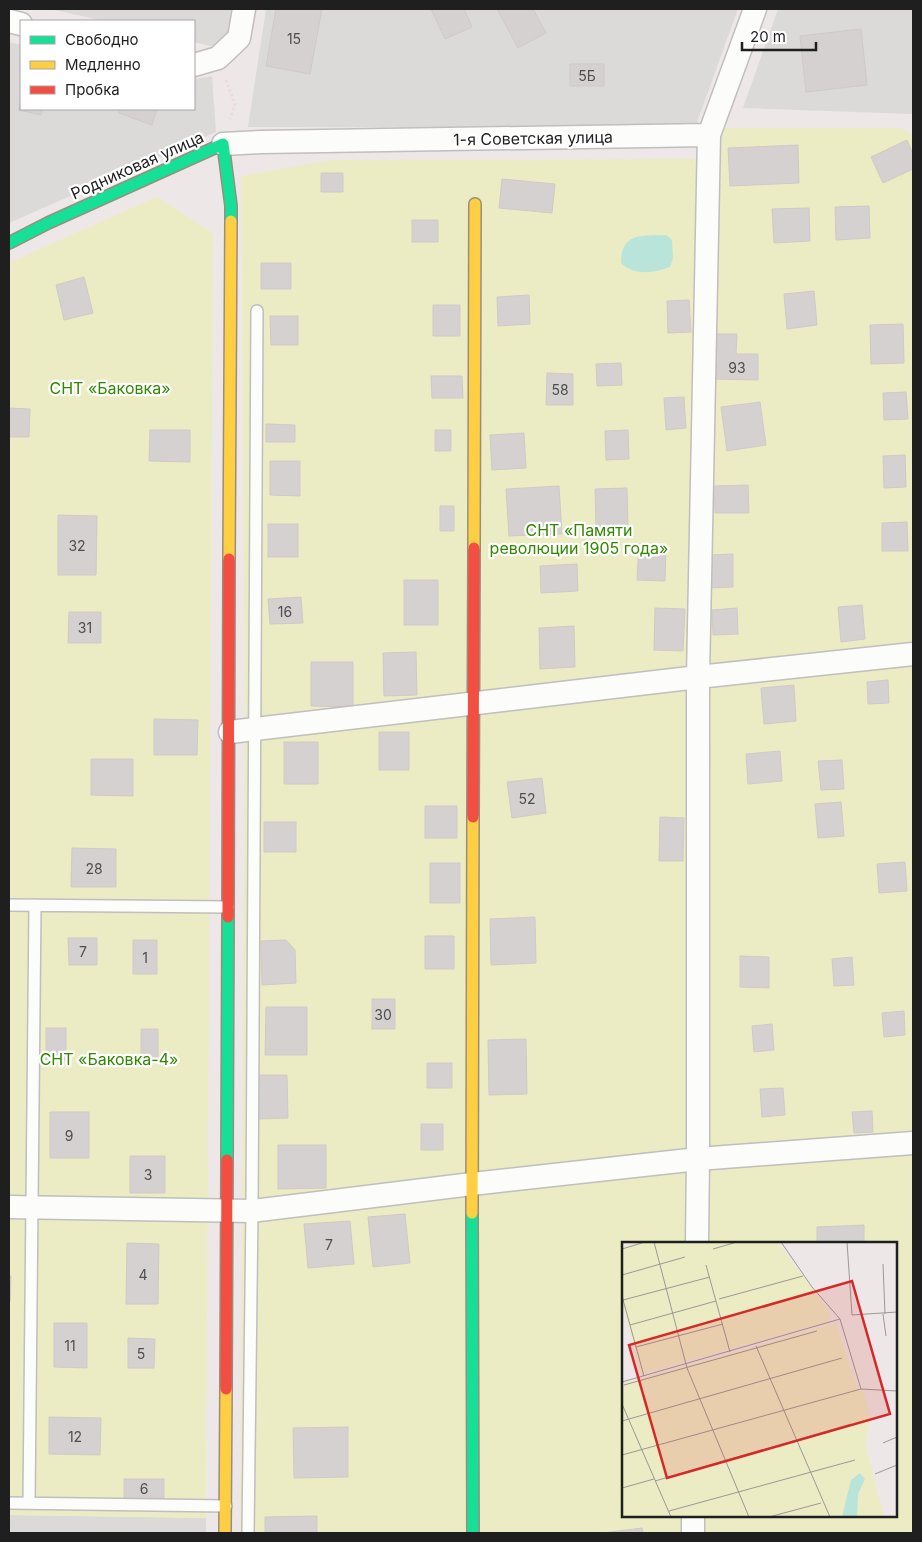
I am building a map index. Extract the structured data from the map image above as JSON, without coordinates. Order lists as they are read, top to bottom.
{
  "streets": {
    "street": ["1-я Советская улица", "Родниковая улица"]
  },
  "crossings": [
    ["1-я Советская улица", "Родниковая улица"]
  ],
  "parks": ["СНТ «Баковка»", "СНТ «Памяти революции 1905 года»", "СНТ «Баковка-4»"],
  "house_numbers": [
    "15",
    "5Б",
    "93",
    "58",
    "32",
    "16",
    "31",
    "52",
    "28",
    "7",
    "1",
    "30",
    "9",
    "3",
    "7",
    "4",
    "11",
    "5",
    "12",
    "6"
  ],
  "legend": ["Свободно", "Медленно", "Пробка"],
  "scale_bar": "20 m"
}
